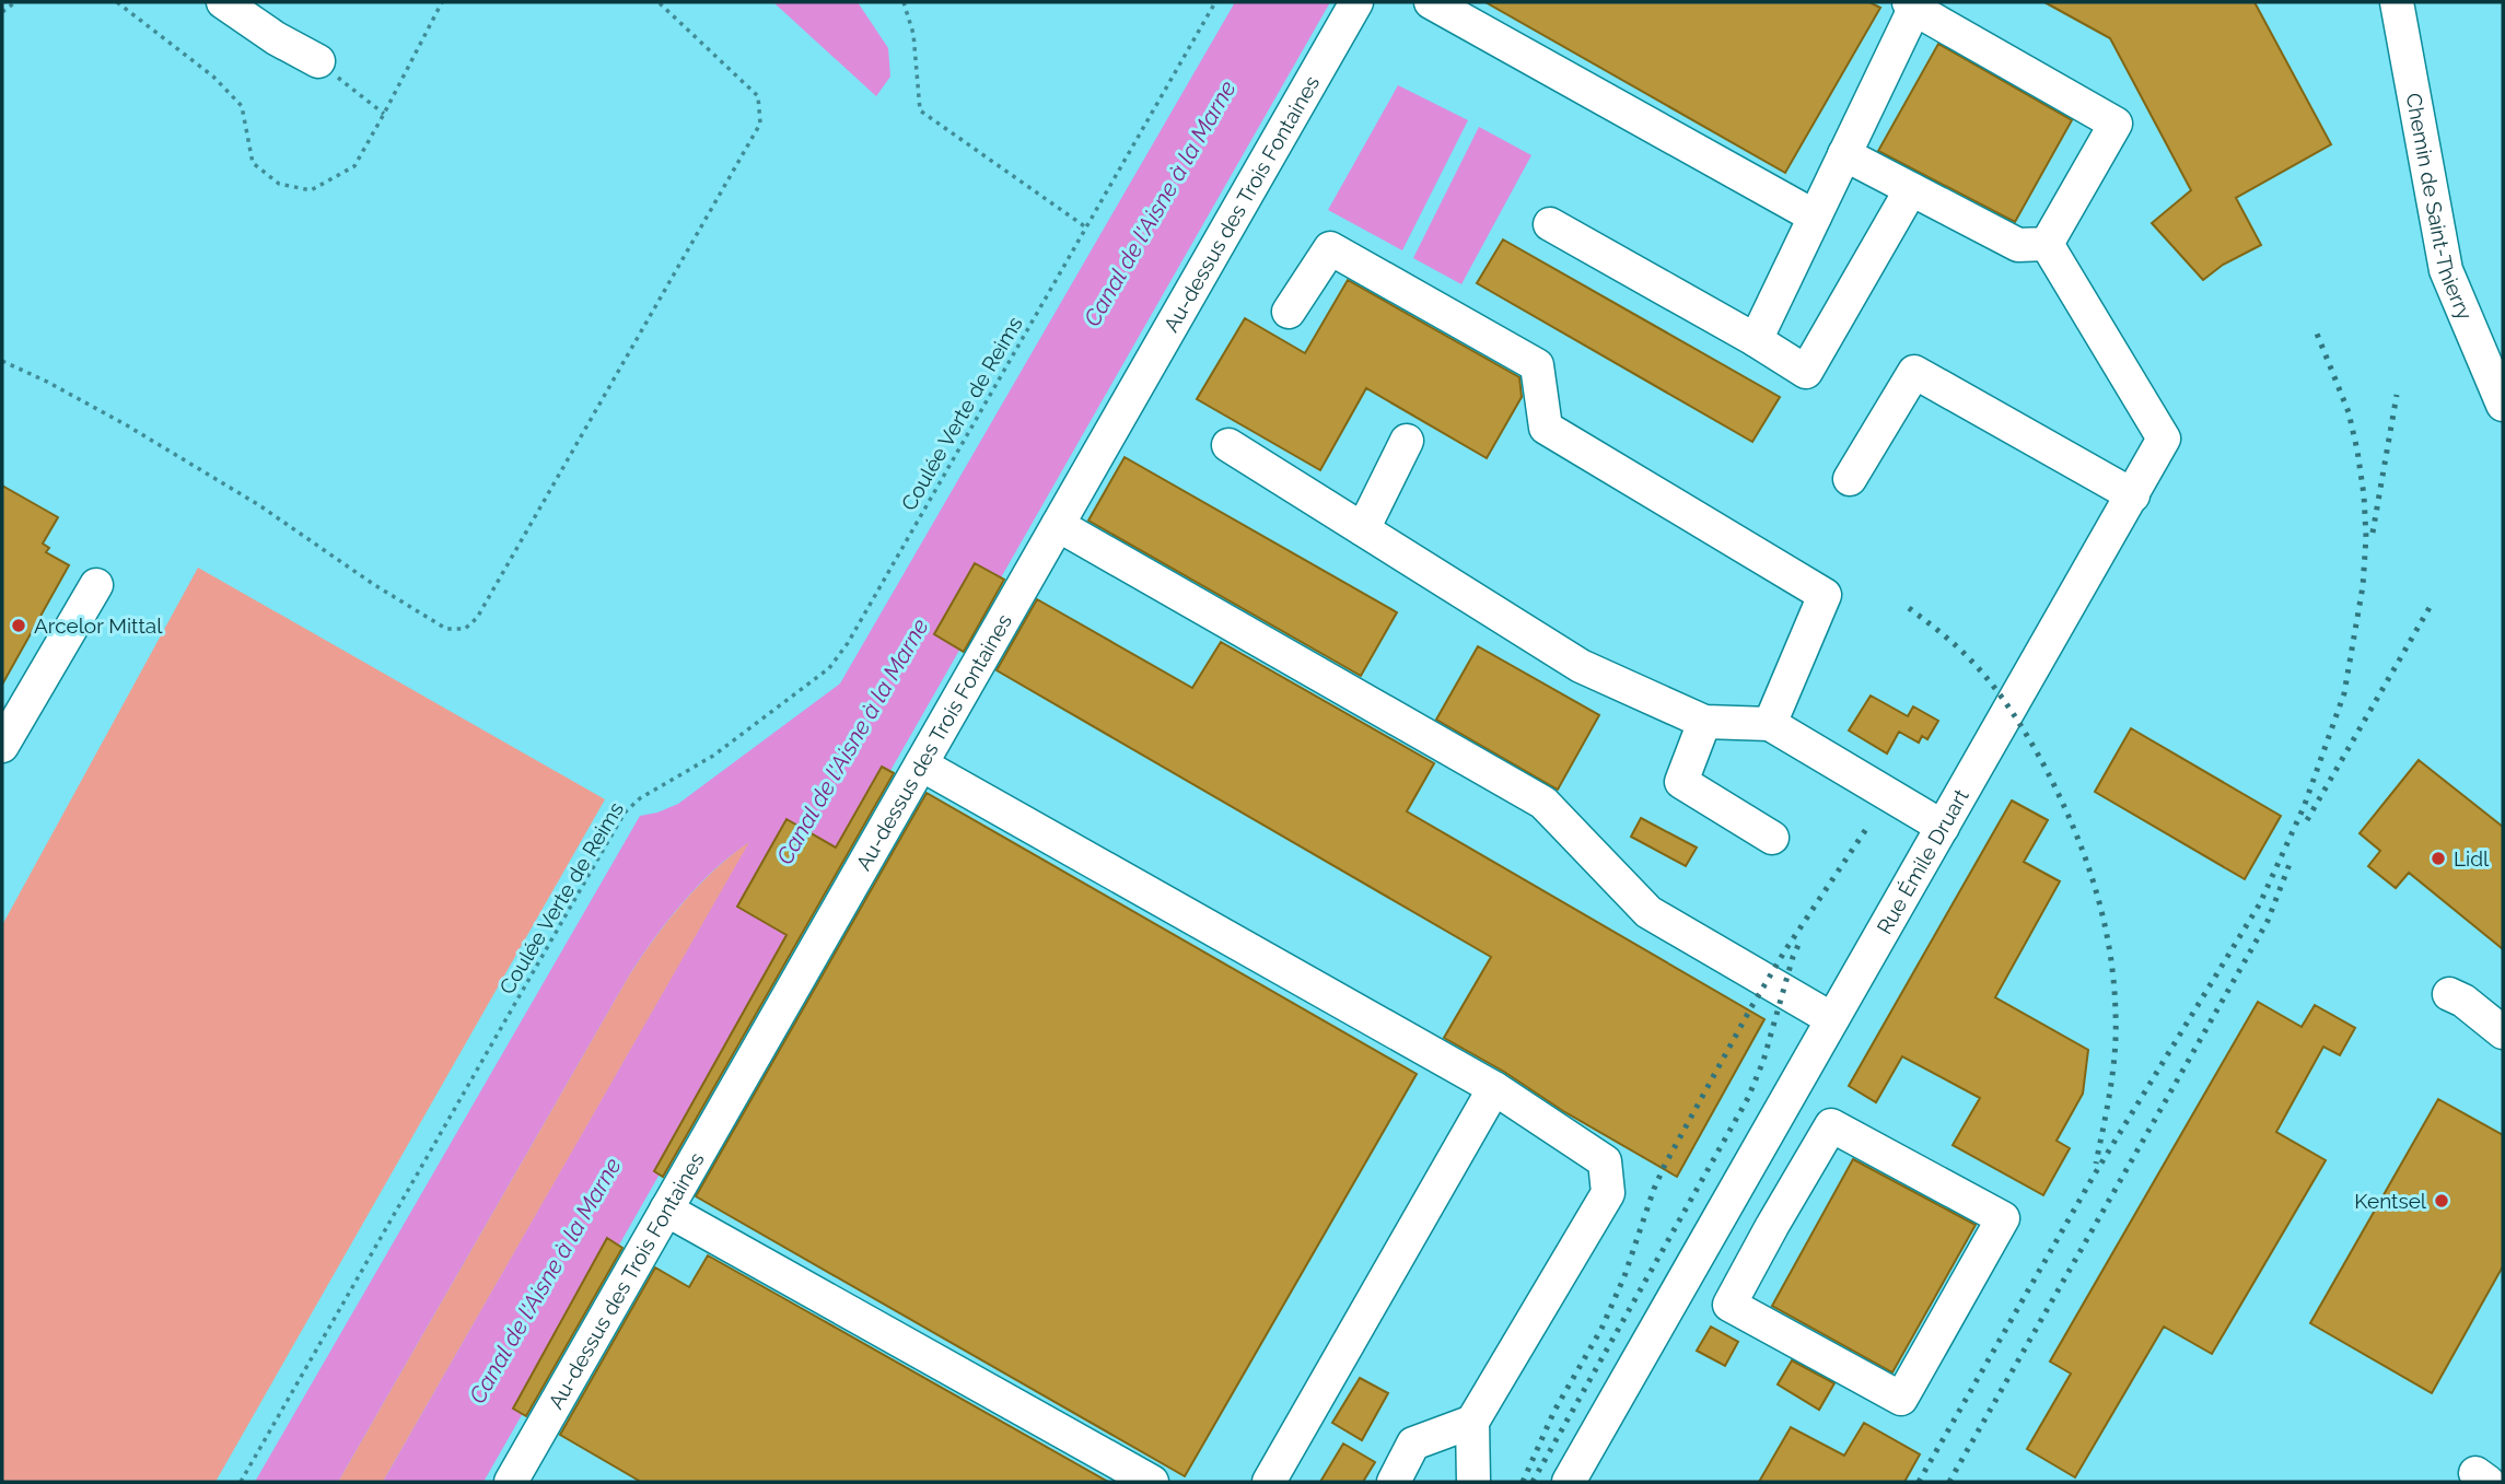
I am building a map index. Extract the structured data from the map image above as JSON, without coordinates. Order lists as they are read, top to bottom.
{
  "streets": {
    "street": ["Au-dessus des Trois Fontaines", "Chemin de Saint-Thierry", "Rue Émile Druart"],
    "path": ["Coulée Verte de Reims"]
  },
  "water": ["Canal de l'Aisne à la Marne"],
  "places": ["Arcelor Mittal", "Lidl", "Kentsel"]
}
